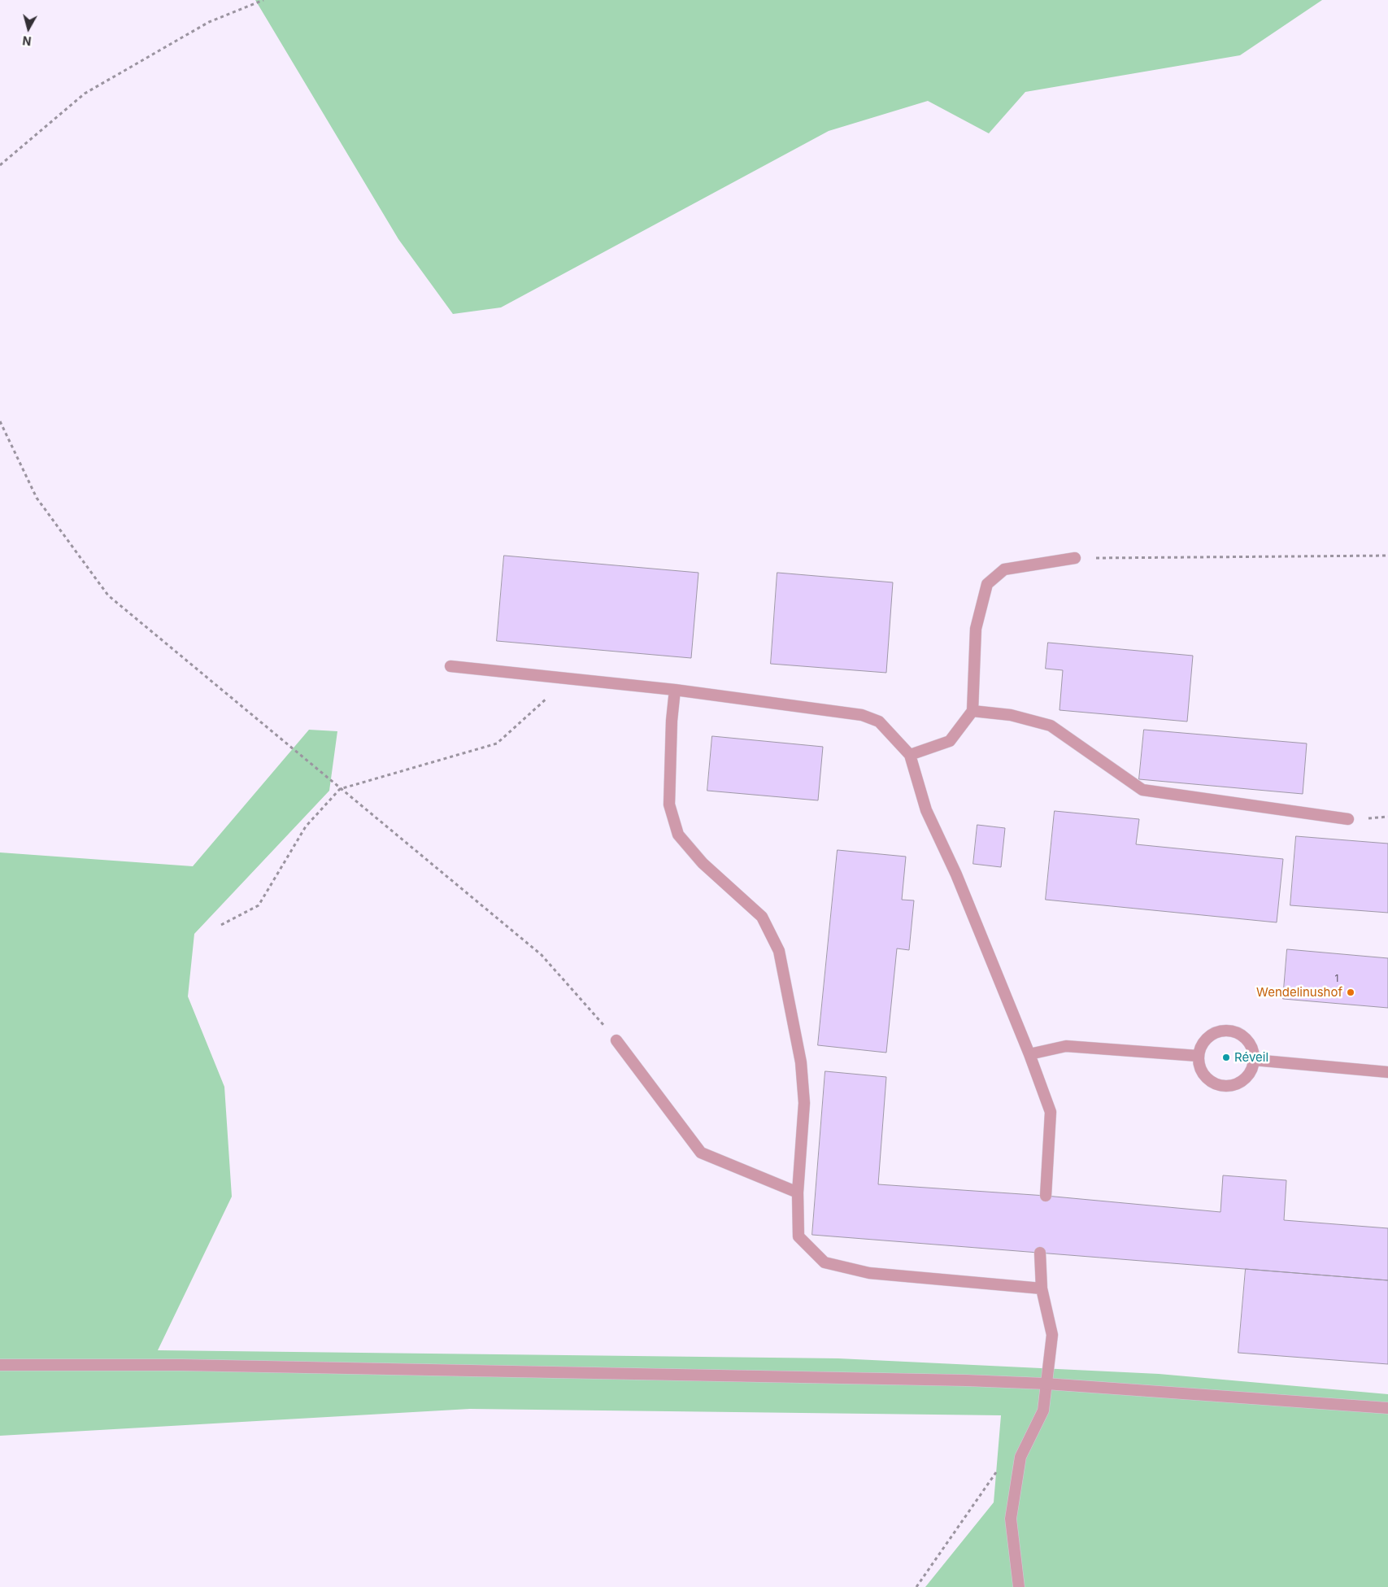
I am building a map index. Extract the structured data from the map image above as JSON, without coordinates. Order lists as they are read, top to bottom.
{
  "places": ["Wendelinushof", "Réveil"],
  "house_numbers": ["1"],
  "north": "bottom"
}
